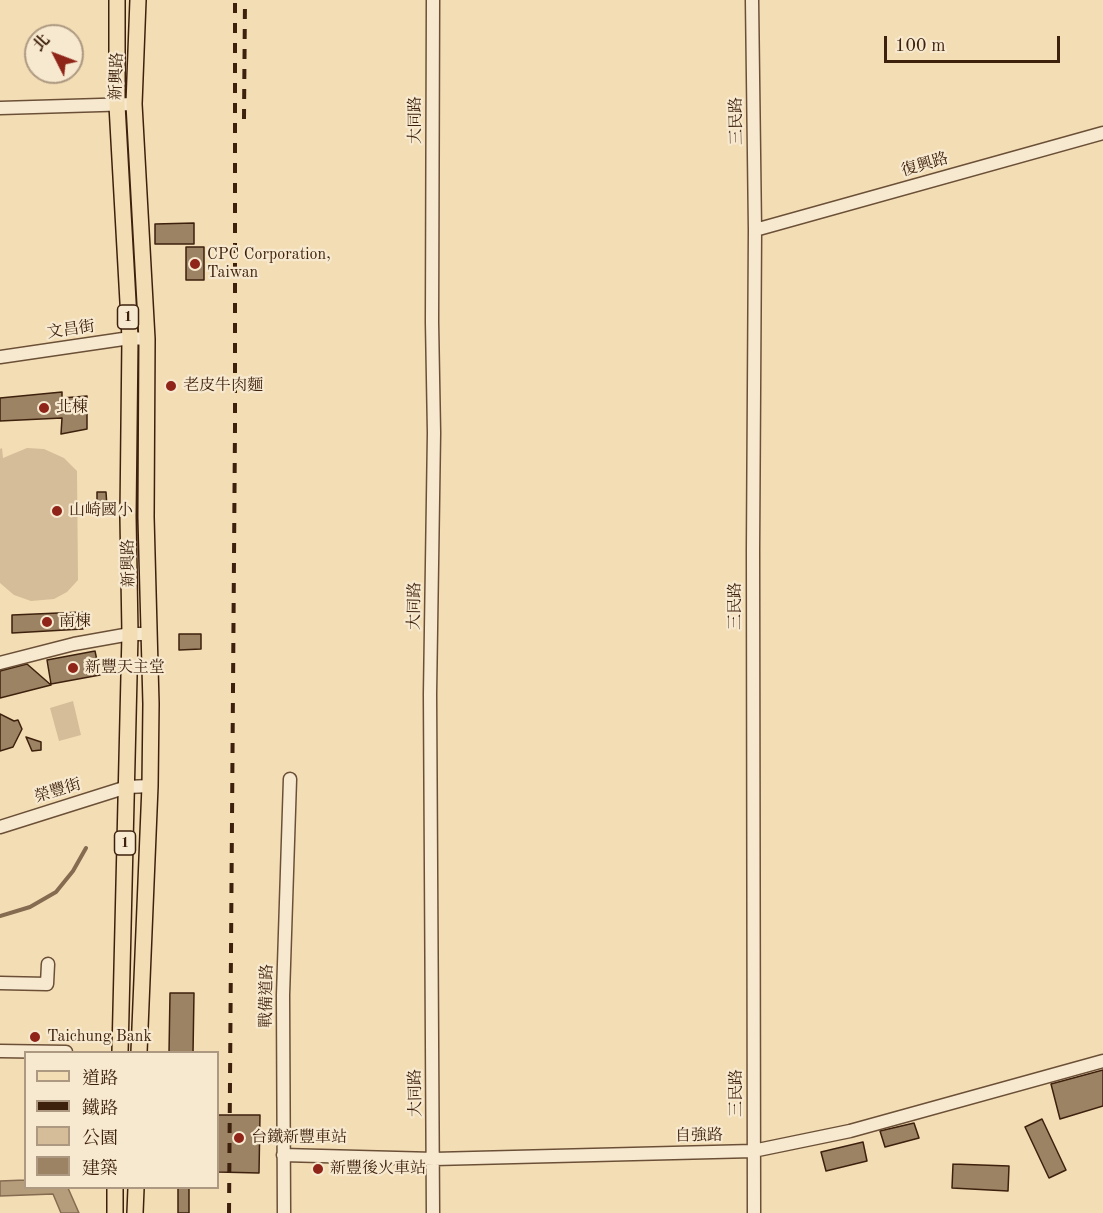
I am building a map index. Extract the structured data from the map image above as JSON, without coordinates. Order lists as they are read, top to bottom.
{
  "streets": {
    "main road": ["新興路", "1"],
    "street": [
      "大同路",
      "三民路",
      "復興路",
      "文昌街",
      "榮豐街",
      "戰備道路",
      "自強路"
    ]
  },
  "crossings": [
    ["新興路", "文昌街"],
    ["新興路", "榮豐街"],
    ["大同路", "自強路"],
    ["三民路", "復興路"],
    ["三民路", "自強路"],
    ["戰備道路", "自強路"]
  ],
  "places": [
    "CPC Corporation, Taiwan",
    "老皮牛肉麵",
    "北棟",
    "山崎國小",
    "南棟",
    "新豐天主堂",
    "Taichung Bank",
    "台鐵新豐車站",
    "新豐後火車站"
  ],
  "legend": [
    "道路",
    "鐵路",
    "公園",
    "建築"
  ],
  "scale_bar": "100 m",
  "north": "top left"
}
